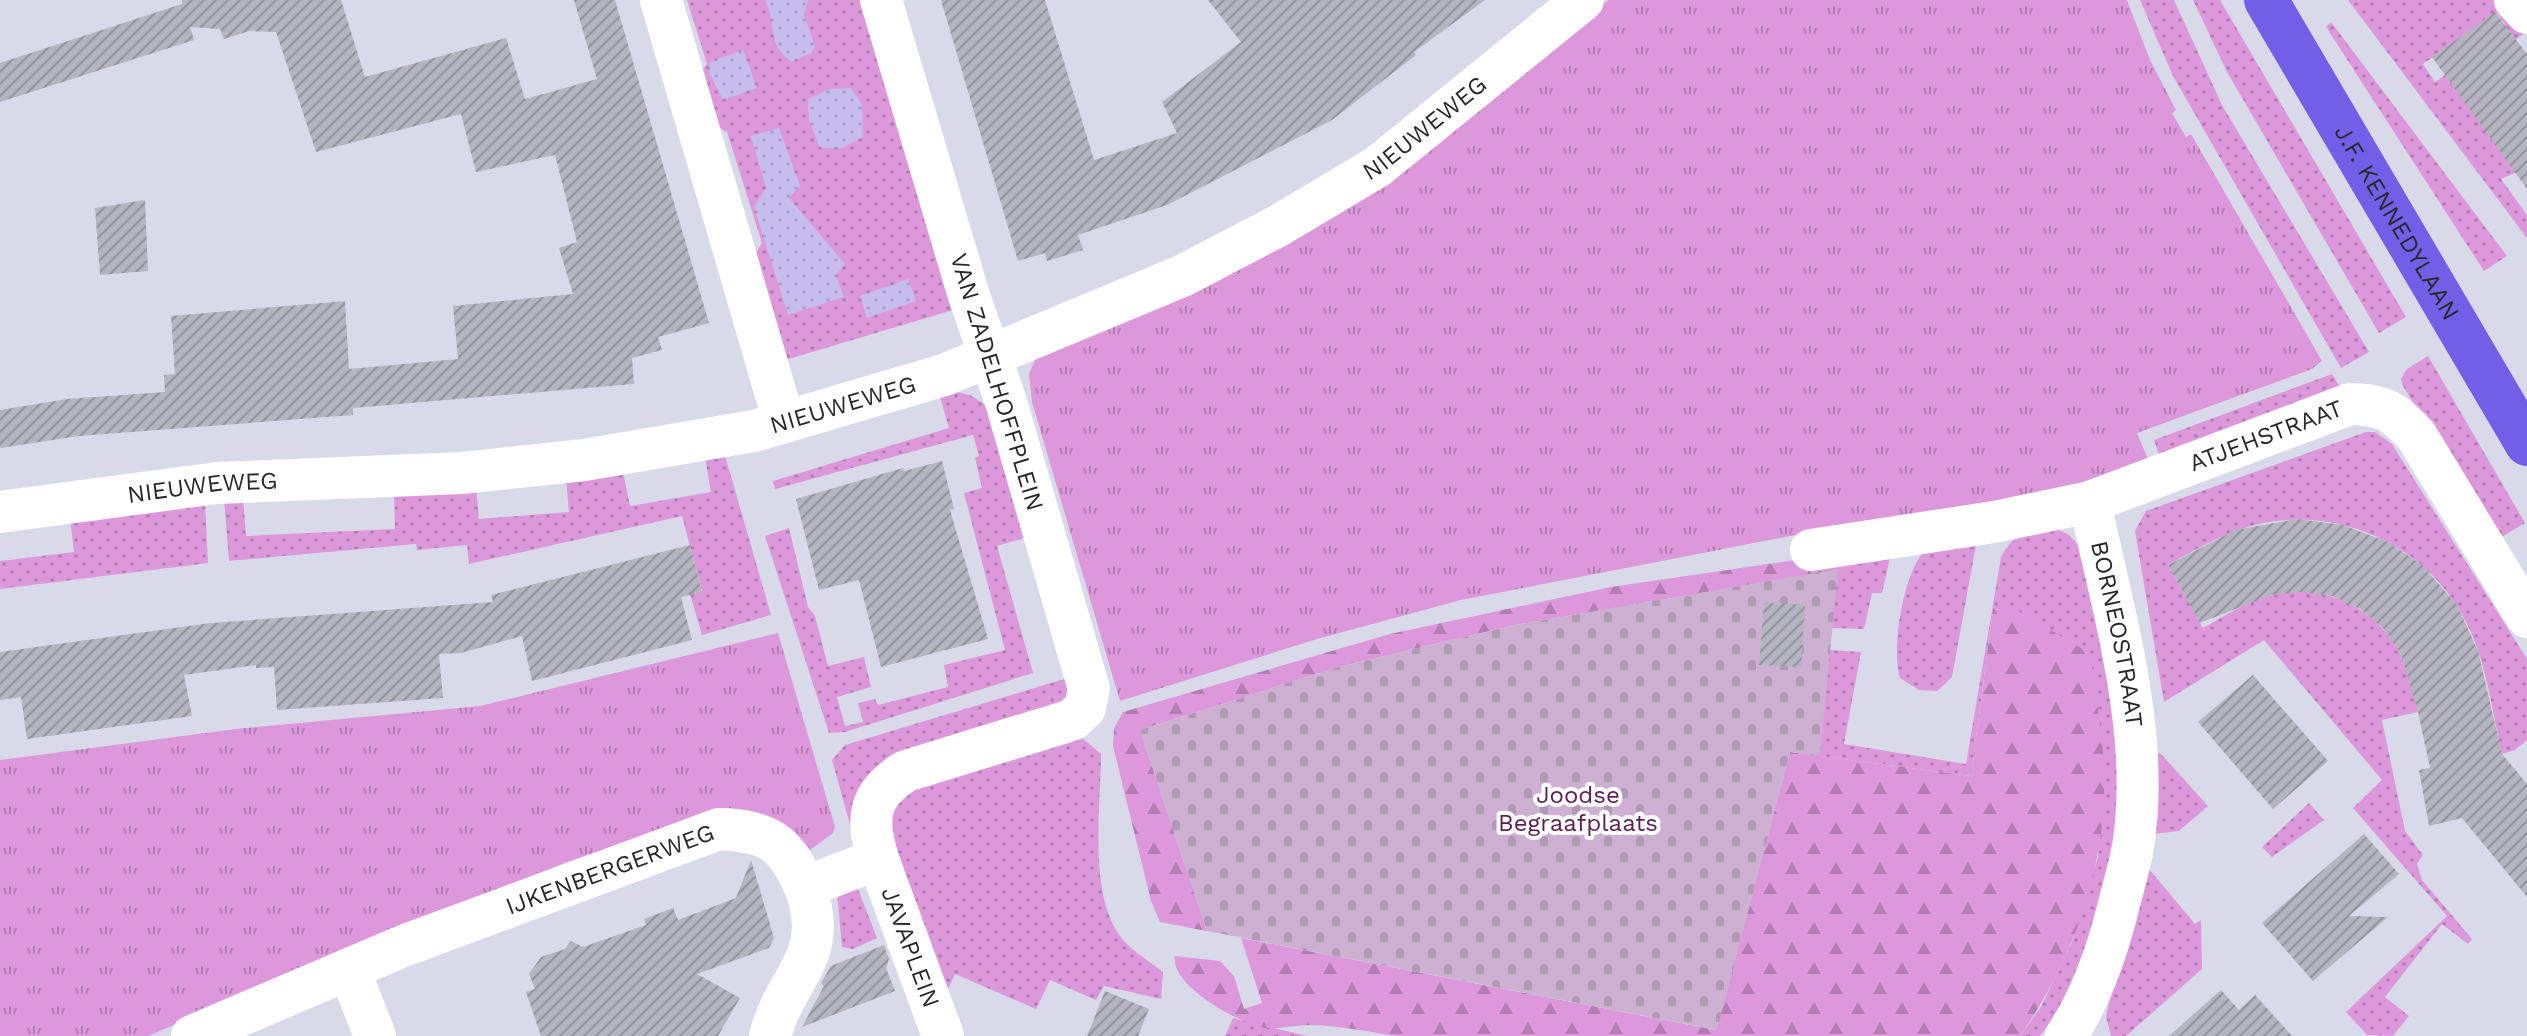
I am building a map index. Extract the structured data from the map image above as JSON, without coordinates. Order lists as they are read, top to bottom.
{
  "streets": {
    "main road": ["J.F. KENNEDYLAAN"],
    "street": [
      "NIEUWEWEG",
      "VAN ZADELHOFFPLEIN",
      "ATJEHSTRAAT",
      "BORNEOSTRAAT",
      "IJKENBERGERWEG",
      "JAVAPLEIN"
    ]
  },
  "crossings": [
    ["NIEUWEWEG", "VAN ZADELHOFFPLEIN"],
    ["VAN ZADELHOFFPLEIN", "JAVAPLEIN"],
    ["ATJEHSTRAAT", "BORNEOSTRAAT"]
  ],
  "parks": ["Joodse Begraafplaats"]
}
